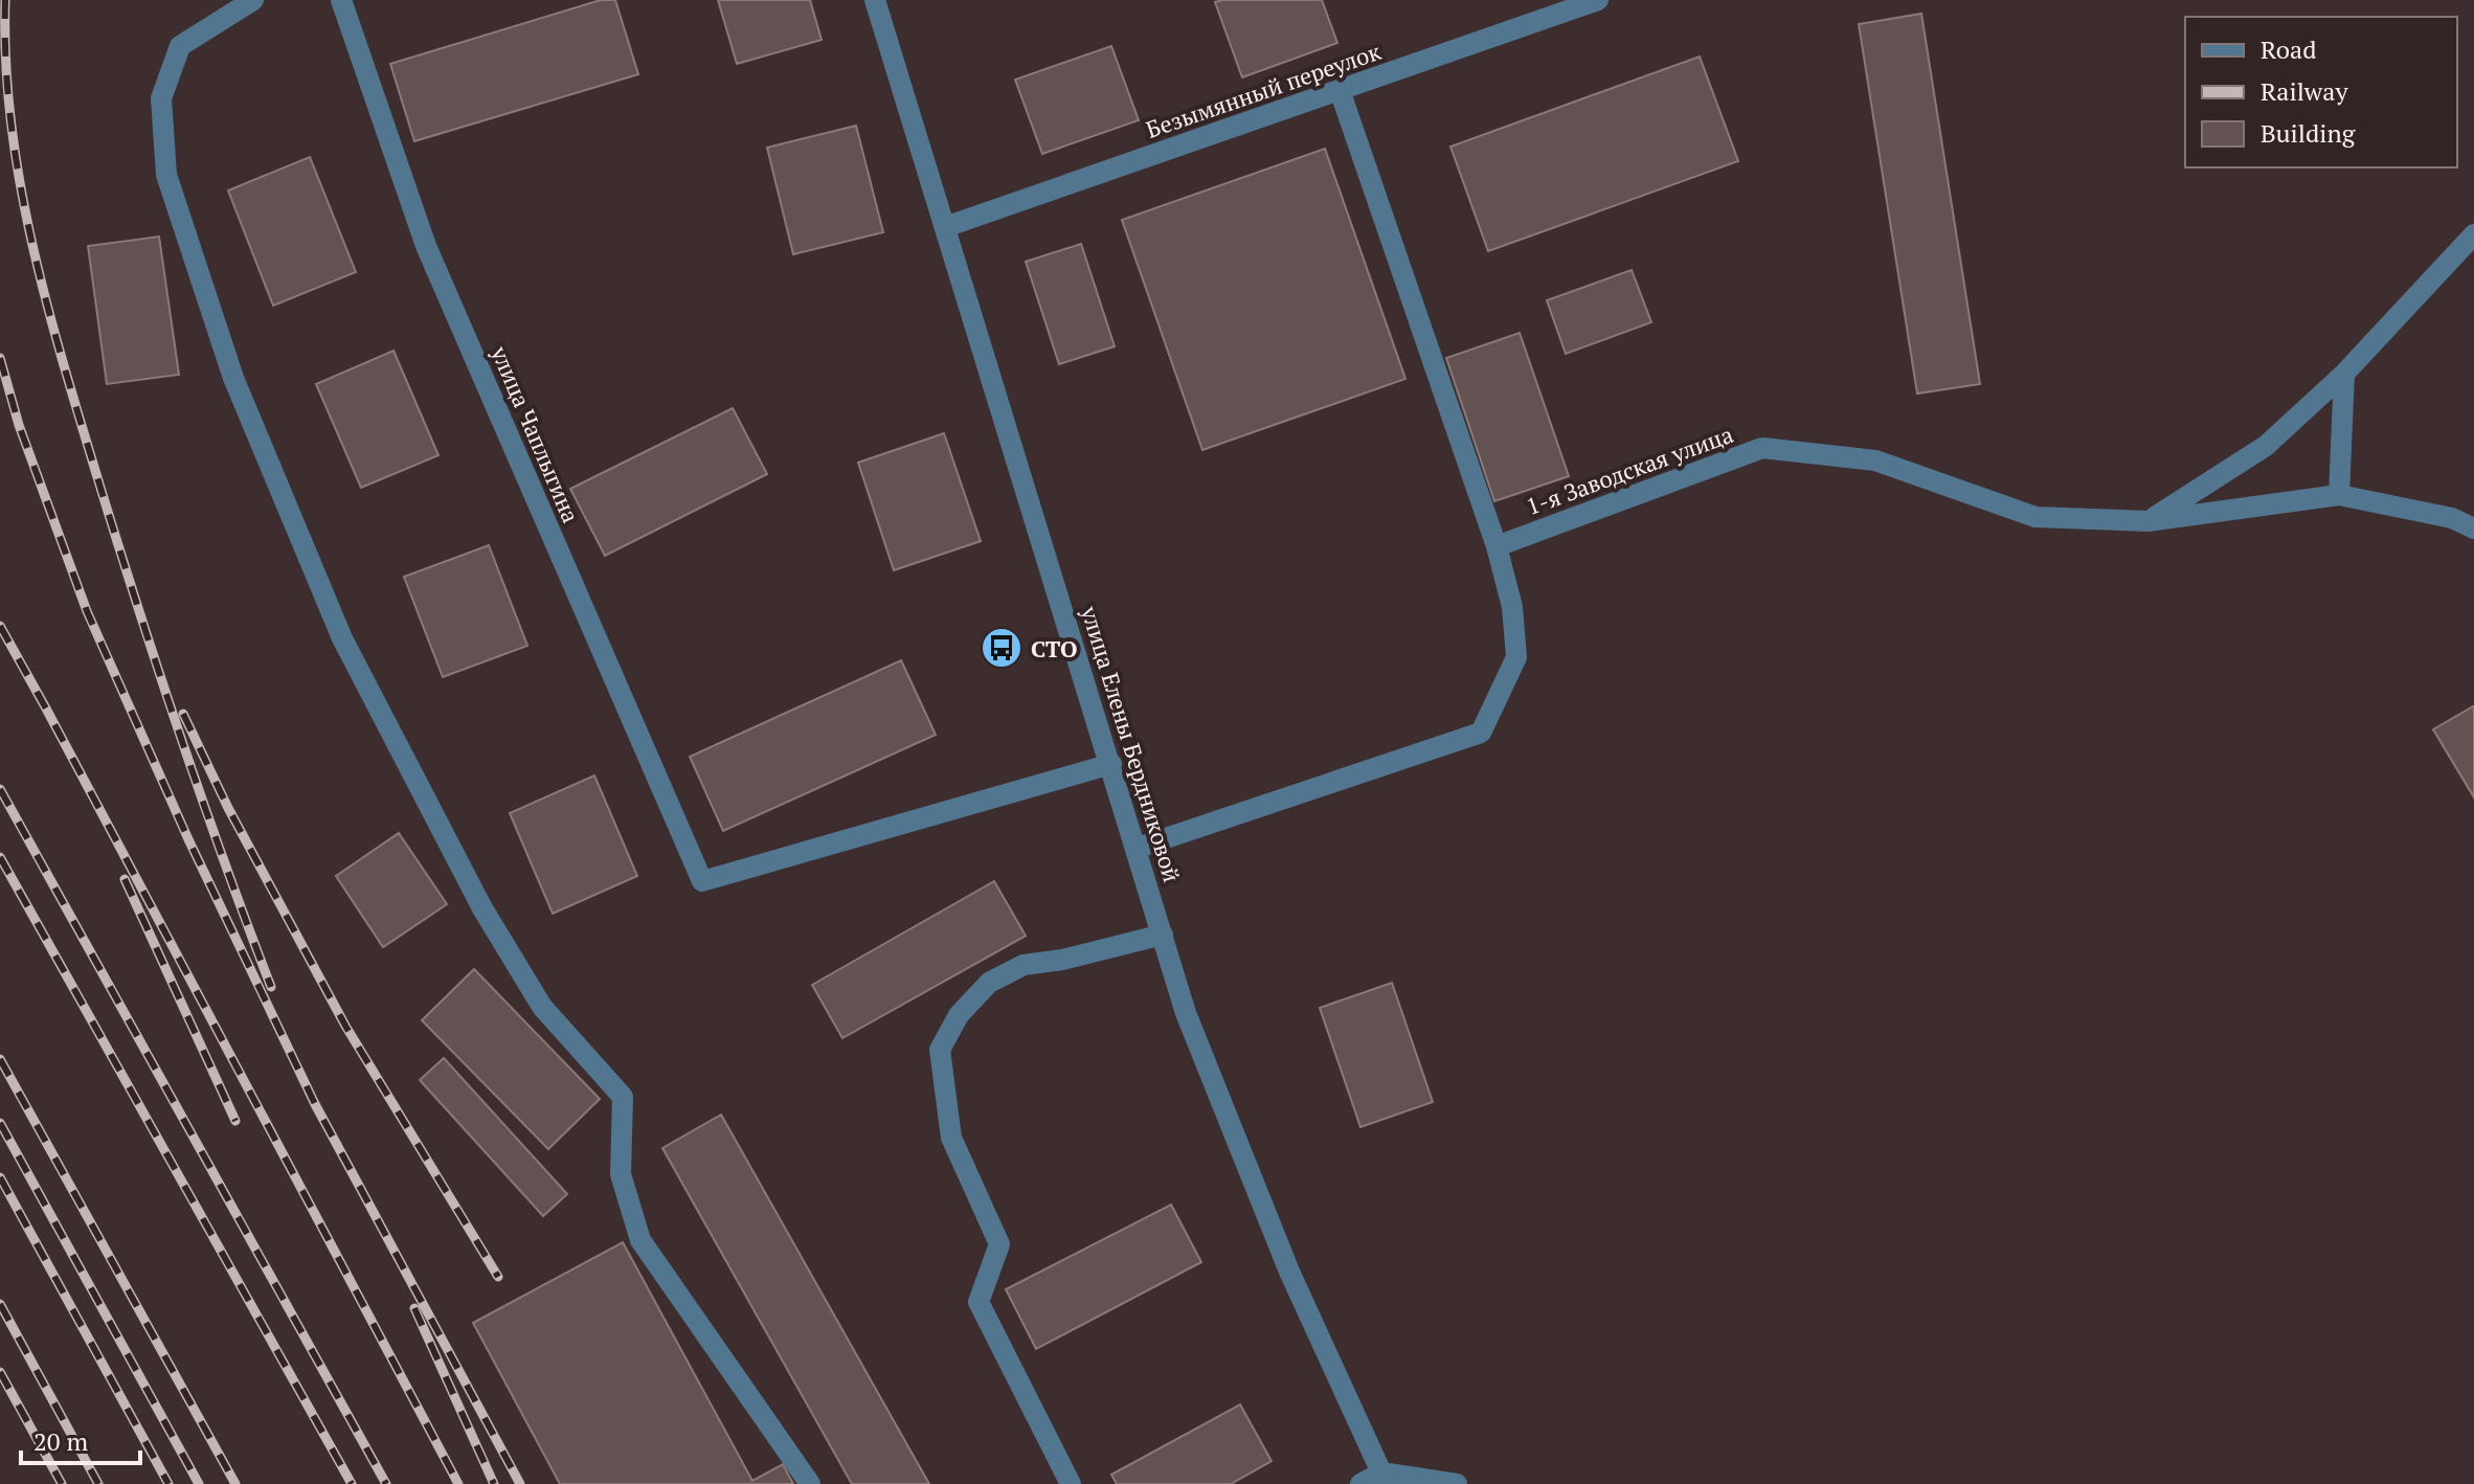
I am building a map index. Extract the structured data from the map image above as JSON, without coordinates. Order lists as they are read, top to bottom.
{
  "streets": {
    "street": [
      "Безымянный переулок",
      "улица Чаплыгина",
      "1-я Заводская улица",
      "улица Елены Бердниковой"
    ]
  },
  "crossings": [
    ["Безымянный переулок", "улица Елены Бердниковой"],
    ["улица Чаплыгина", "улица Елены Бердниковой"]
  ],
  "places": {
    "bus stop": ["СТО"]
  },
  "legend": ["Road", "Railway", "Building"],
  "scale_bar": "20 m"
}
